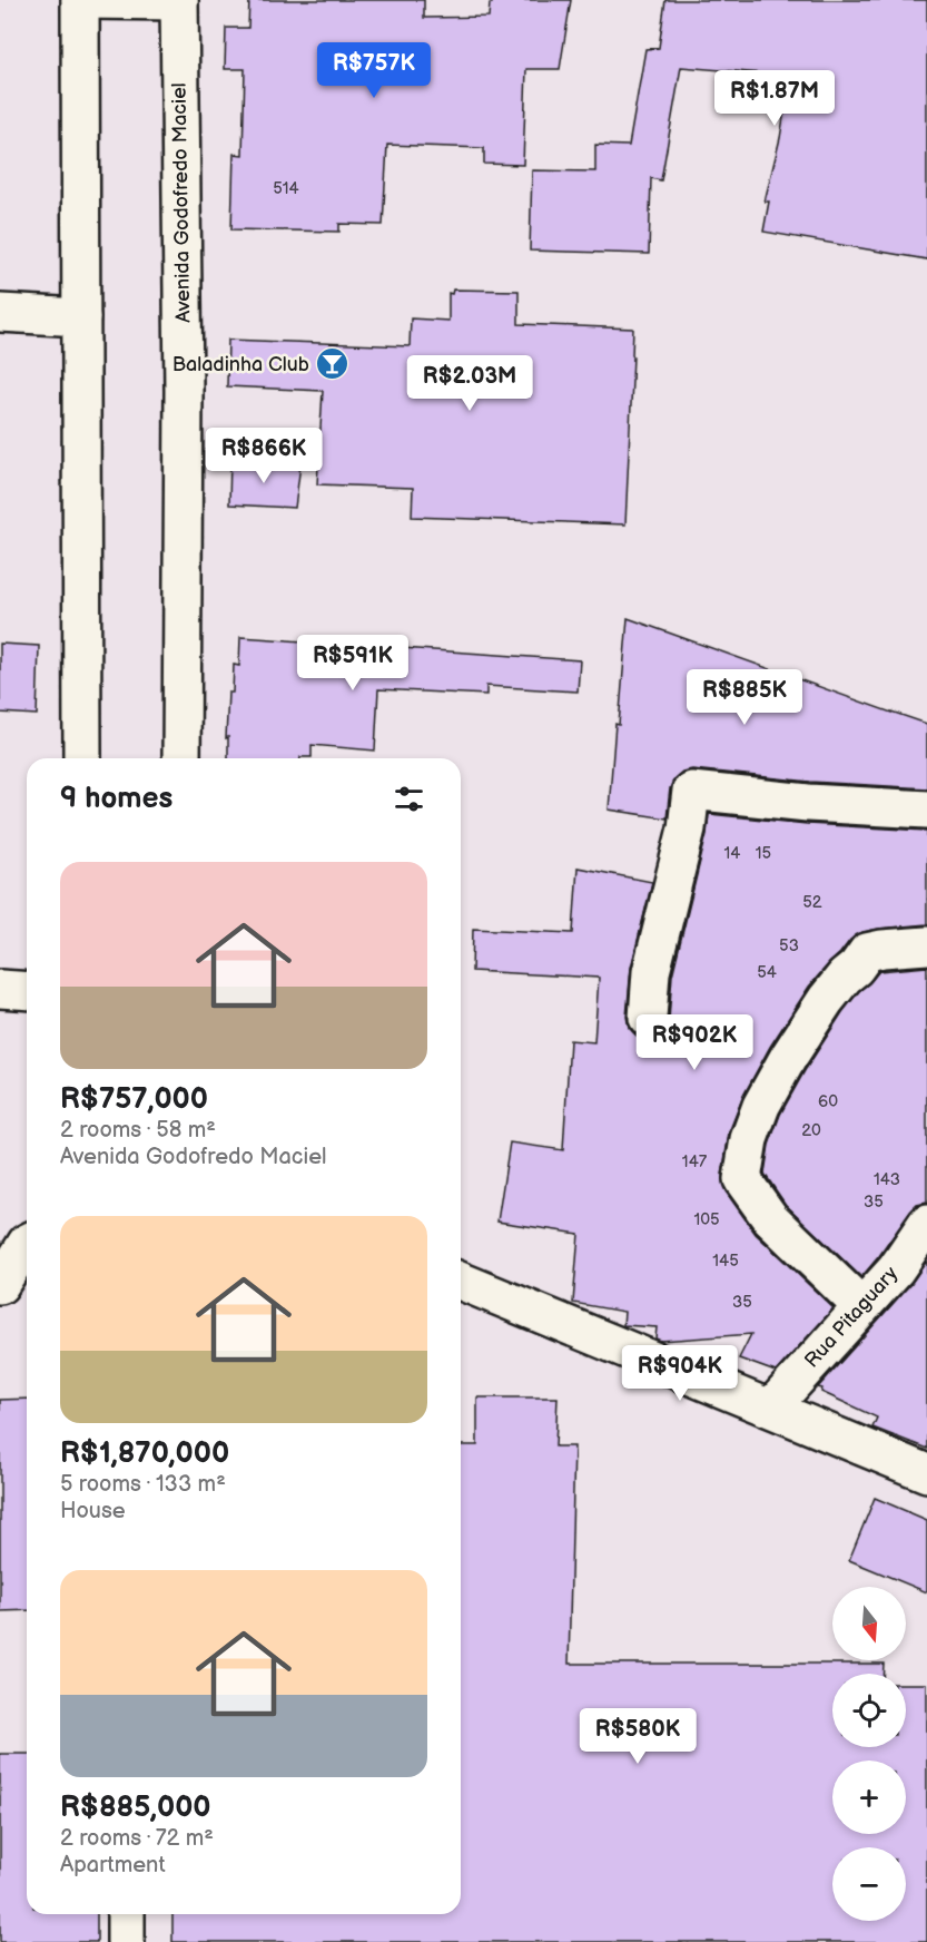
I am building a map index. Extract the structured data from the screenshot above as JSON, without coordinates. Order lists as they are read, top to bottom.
{
  "streets": {
    "main road": ["Avenida Godofredo Maciel", "Rua Pitaguary"]
  },
  "places": {
    "bar": ["Baladinha Club"]
  },
  "house_numbers": [
    "514",
    "14",
    "15",
    "52",
    "53",
    "54",
    "60",
    "20",
    "147",
    "143",
    "35",
    "105",
    "145",
    "35"
  ],
  "north": "bottom",
  "page": {
    "price": [
      "R$757K",
      "R$1.87M",
      "R$2.03M",
      "R$866K",
      "R$591K",
      "R$885K",
      "R$902K",
      "R$904K",
      "R$580K"
    ],
    "heading": "9 homes",
    "list": [
      {
        "name": "R$757,000",
        "note": "2 rooms · 58 m² · Avenida Godofredo Maciel"
      },
      {
        "name": "R$1,870,000",
        "note": "5 rooms · 133 m² · House"
      },
      {
        "name": "R$885,000",
        "note": "2 rooms · 72 m² · Apartment"
      }
    ],
    "map_buttons": ["+", "−"]
  }
}
